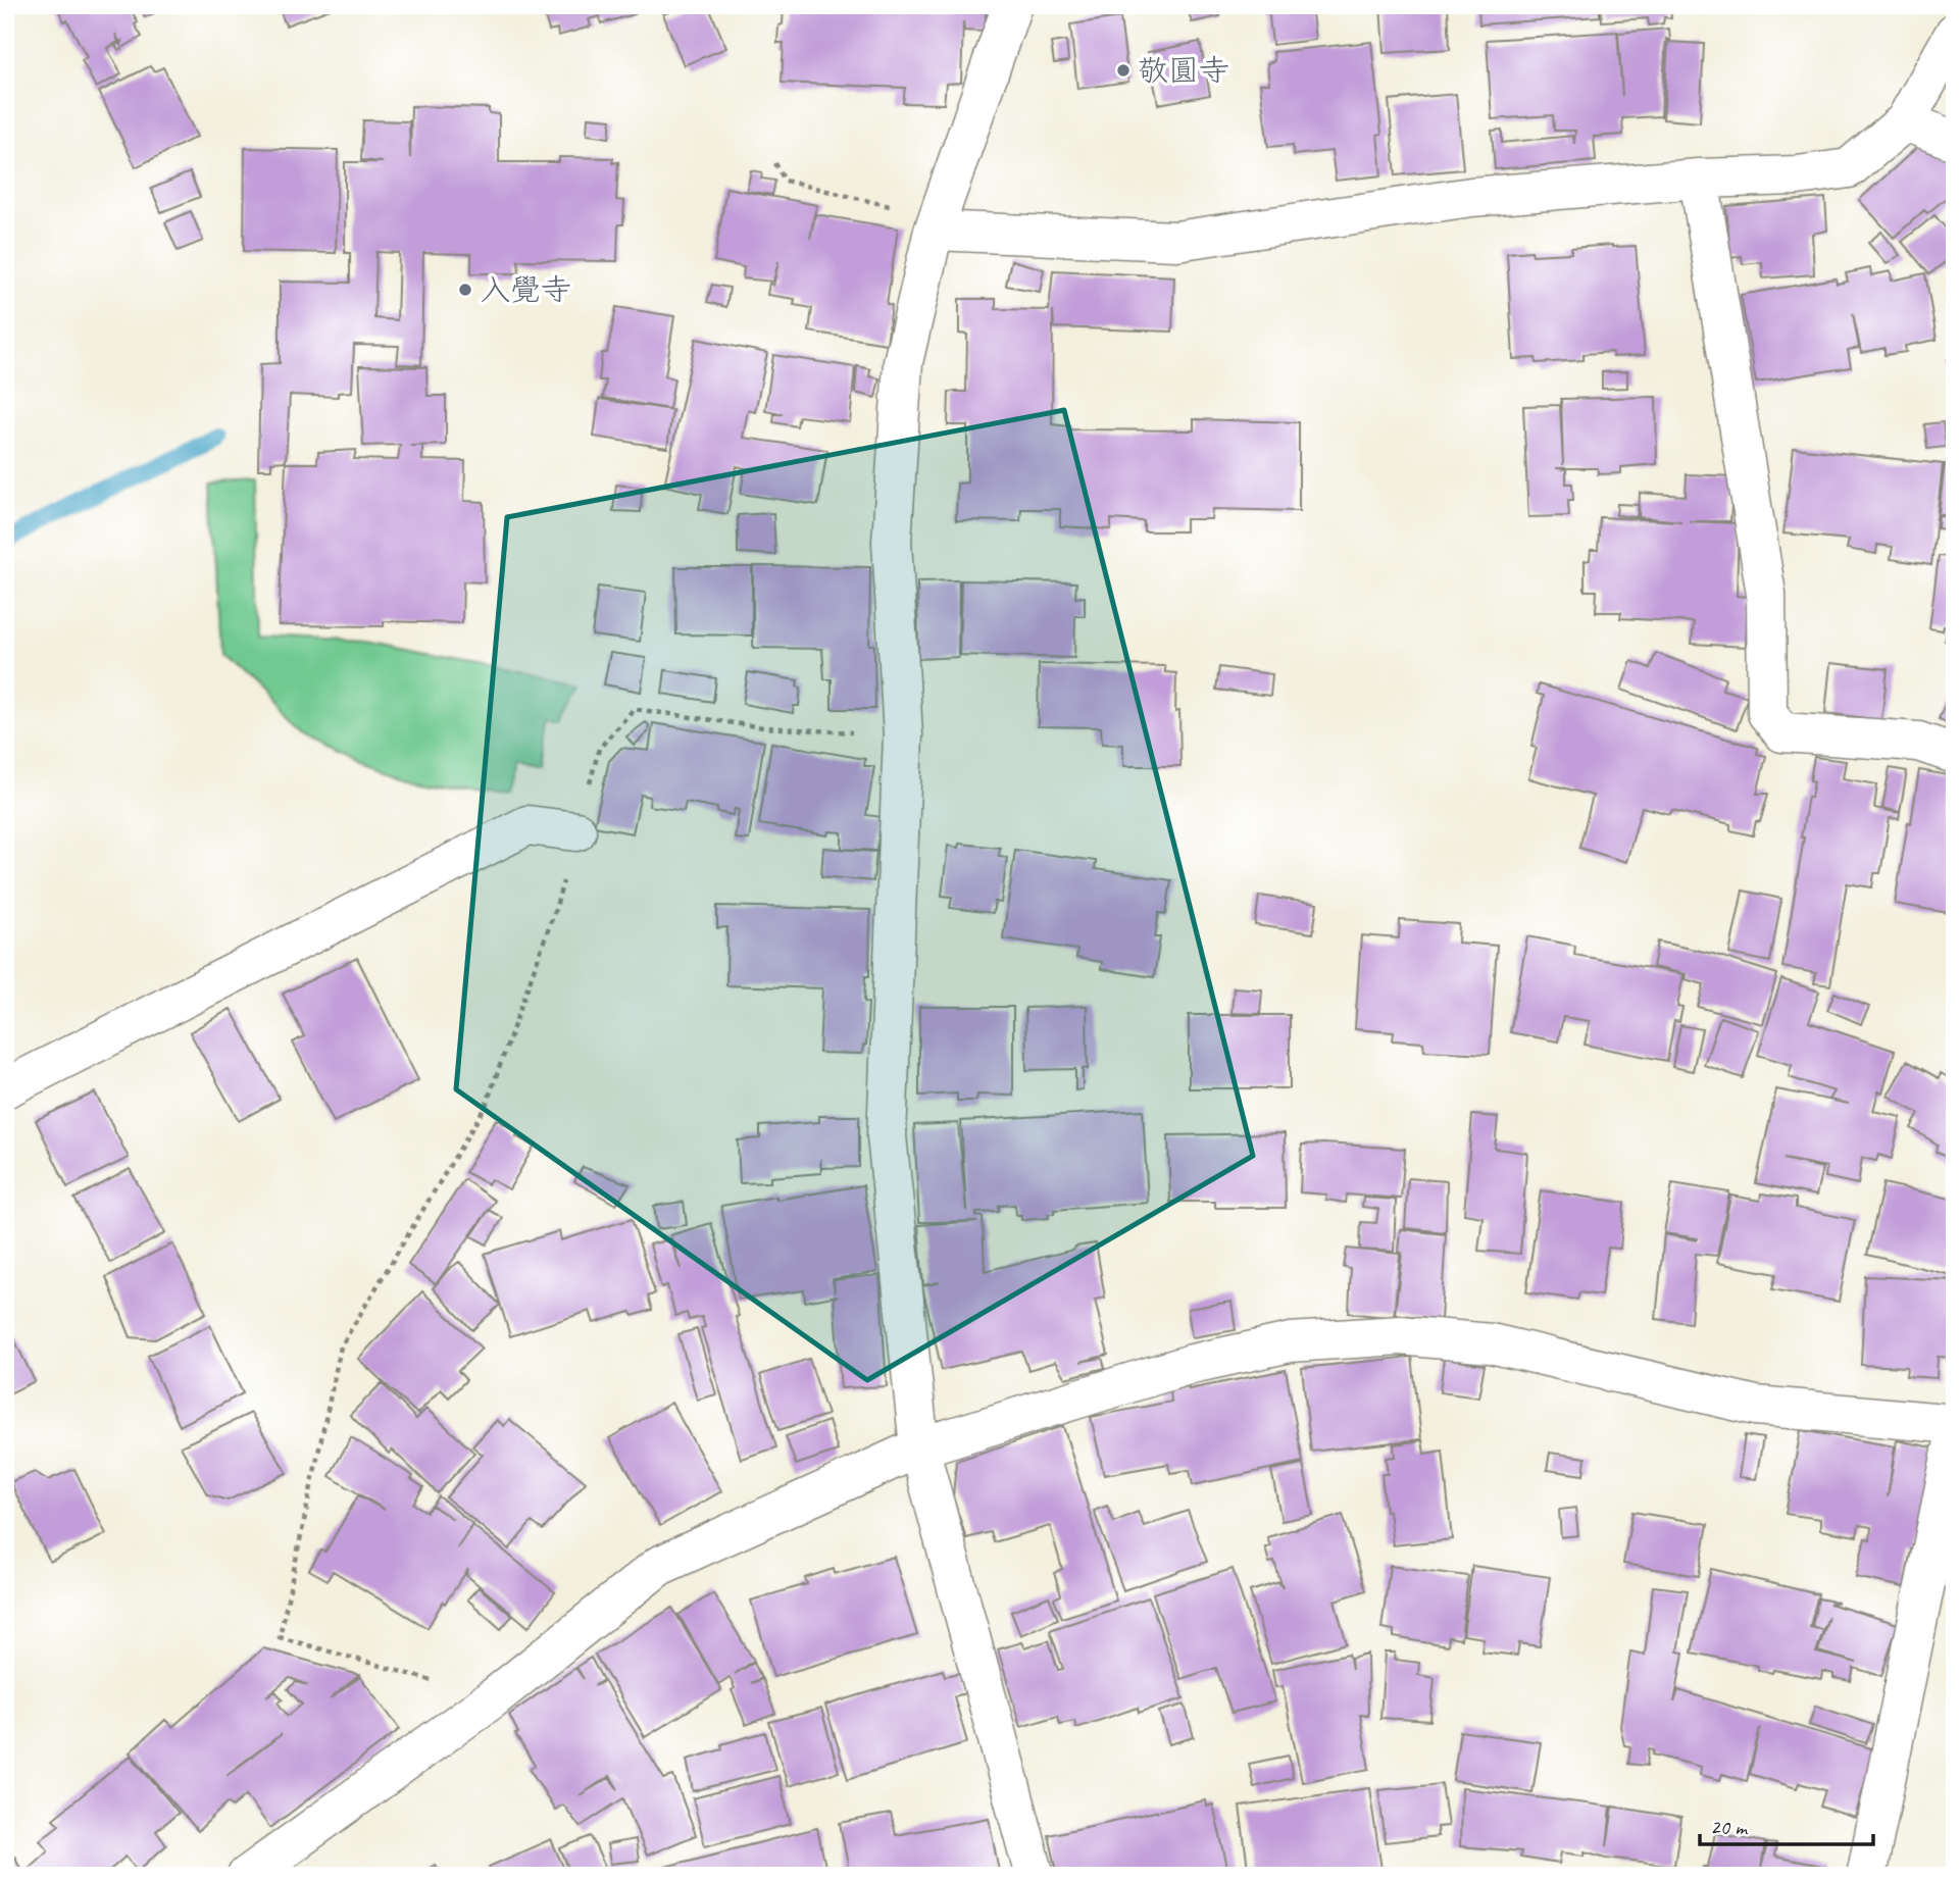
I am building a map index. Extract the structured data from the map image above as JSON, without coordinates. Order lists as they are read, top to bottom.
{
  "places": ["敬圓寺", "入覺寺"],
  "scale_bar": "20 m"
}
